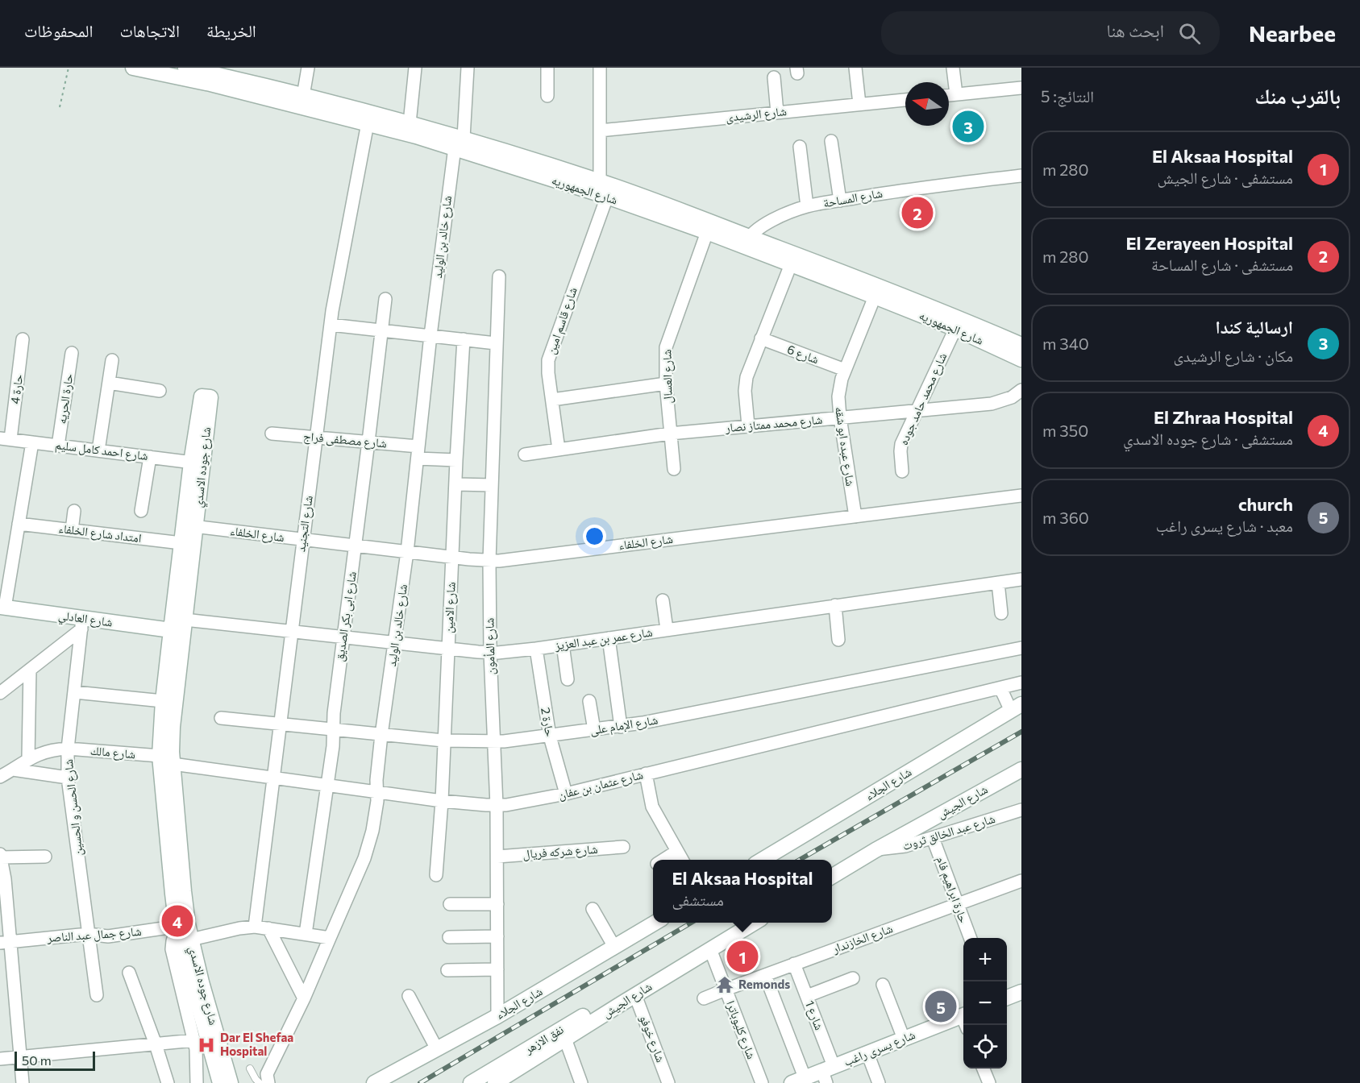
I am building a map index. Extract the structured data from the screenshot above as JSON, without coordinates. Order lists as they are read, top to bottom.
{
  "streets": {
    "street": [
      "شارع الرشيدى",
      "شارع الجمهوريه",
      "شارع المساحة",
      "شارع خالد بن الوليد",
      "شارع قاسم امين",
      "شارع 6",
      "شارع العسال",
      "حارة 4",
      "حارة الحريه",
      "شارع محمد حامد جوده",
      "شارع محمد ممتاز نصار",
      "شارع مصطفى فراج",
      "شارع عبده ابو شقه",
      "شارع احمد كامل سليم",
      "شارع جوده الاسدي",
      "شارع التجنيد",
      "امتداد شارع الخلفاء",
      "شارع الخلفاء",
      "شارع الامين",
      "شارع ابى بكر الصديق",
      "شارع العادلي",
      "شارع عمر بن عبد العزيز",
      "شارع المأمون",
      "حارة 2",
      "شارع الإمام على",
      "شارع مالك",
      "شارع الجلاء",
      "شارع عثمان بن عفان",
      "شارع الجيش",
      "شارع الحسن و الحسين",
      "شارع عبد الخالق ثروت",
      "شارع شركه فريال",
      "حارة ابراهيم فام",
      "شارع جمال عبد الناصر",
      "شارع الخازندار",
      "شارع 1",
      "شارع كليوباترا",
      "شارع خوفو",
      "نفق الازهر",
      "شارع يسرى راغب"
    ]
  },
  "crossings": [
    ["شارع الجمهوريه", "شارع المساحة"],
    ["شارع الجمهوريه", "شارع خالد بن الوليد"],
    ["شارع الجمهوريه", "شارع قاسم امين"],
    ["شارع الجمهوريه", "شارع العسال"],
    ["شارع الجمهوريه", "شارع محمد حامد جوده"],
    ["شارع الجمهوريه", "شارع عبده ابو شقه"],
    ["شارع الجمهوريه", "شارع التجنيد"],
    ["شارع خالد بن الوليد", "شارع مصطفى فراج"],
    ["شارع خالد بن الوليد", "شارع الخلفاء"],
    ["شارع خالد بن الوليد", "شارع عمر بن عبد العزيز"],
    ["شارع خالد بن الوليد", "شارع الإمام على"],
    ["شارع خالد بن الوليد", "شارع عثمان بن عفان"],
    ["شارع قاسم امين", "شارع محمد ممتاز نصار"],
    ["شارع 6", "شارع عبده ابو شقه"],
    ["شارع العسال", "شارع محمد ممتاز نصار"],
    ["حارة 4", "شارع احمد كامل سليم"],
    ["حارة الحريه", "شارع احمد كامل سليم"],
    ["شارع محمد حامد جوده", "شارع محمد ممتاز نصار"],
    ["شارع محمد ممتاز نصار", "شارع عبده ابو شقه"],
    ["شارع مصطفى فراج", "شارع التجنيد"],
    ["شارع مصطفى فراج", "شارع الامين"],
    ["شارع مصطفى فراج", "شارع ابى بكر الصديق"],
    ["شارع عبده ابو شقه", "شارع الخلفاء"],
    ["شارع احمد كامل سليم", "شارع جوده الاسدي"],
    ["شارع جوده الاسدي", "امتداد شارع الخلفاء"],
    ["شارع جوده الاسدي", "شارع الخلفاء"],
    ["شارع جوده الاسدي", "شارع العادلي"],
    ["شارع جوده الاسدي", "شارع عمر بن عبد العزيز"],
    ["شارع جوده الاسدي", "شارع مالك"],
    ["شارع جوده الاسدي", "شارع عثمان بن عفان"],
    ["شارع جوده الاسدي", "شارع جمال عبد الناصر"],
    ["شارع التجنيد", "شارع الخلفاء"],
    ["شارع التجنيد", "شارع عمر بن عبد العزيز"],
    ["شارع التجنيد", "شارع الإمام على"],
    ["شارع التجنيد", "شارع عثمان بن عفان"],
    ["شارع الخلفاء", "شارع الامين"],
    ["شارع الخلفاء", "شارع ابى بكر الصديق"],
    ["شارع الخلفاء", "شارع المأمون"],
    ["شارع الامين", "شارع عمر بن عبد العزيز"],
    ["شارع الامين", "شارع الإمام على"],
    ["شارع الامين", "شارع عثمان بن عفان"],
    ["شارع ابى بكر الصديق", "شارع عمر بن عبد العزيز"],
    ["شارع ابى بكر الصديق", "شارع الإمام على"],
    ["شارع ابى بكر الصديق", "شارع عثمان بن عفان"],
    ["شارع العادلي", "شارع الحسن و الحسين"],
    ["شارع عمر بن عبد العزيز", "شارع المأمون"],
    ["شارع عمر بن عبد العزيز", "حارة 2"],
    ["شارع المأمون", "شارع الإمام على"],
    ["شارع المأمون", "شارع الجلاء"],
    ["شارع المأمون", "شارع عثمان بن عفان"],
    ["شارع المأمون", "شارع شركه فريال"],
    ["حارة 2", "شارع الإمام على"],
    ["حارة 2", "شارع عثمان بن عفان"],
    ["شارع مالك", "شارع الحسن و الحسين"],
    ["شارع الجيش", "شارع عبد الخالق ثروت"],
    ["شارع الجيش", "شارع كليوباترا"],
    ["شارع الجيش", "شارع خوفو"],
    ["شارع الجيش", "نفق الازهر"],
    ["شارع الحسن و الحسين", "شارع جمال عبد الناصر"],
    ["شارع عبد الخالق ثروت", "حارة ابراهيم فام"],
    ["حارة ابراهيم فام", "شارع الخازندار"],
    ["شارع الخازندار", "شارع 1"],
    ["شارع الخازندار", "شارع كليوباترا"],
    ["شارع 1", "شارع يسرى راغب"]
  ],
  "places": {
    "temple": ["Remonds"],
    "hospital": ["Dar El Shefaa Hospital"]
  },
  "scale_bar": "50 m",
  "north": "left",
  "page": {
    "header": "Nearbee",
    "search": "ابحث هنا",
    "nav": ["الخريطة", "الاتجاهات", "المحفوظات"],
    "heading": ["بالقرب منك", "النتائج: 5"],
    "pins": [
      "3",
      "2",
      "4",
      "1",
      "5"
    ],
    "list": [
      {
        "mark": "1",
        "name": "El Aksaa Hospital",
        "note": "مستشفى · شارع الجيش",
        "value": "280 m"
      },
      {
        "mark": "2",
        "name": "El Zerayeen Hospital",
        "note": "مستشفى · شارع المساحة",
        "value": "280 m"
      },
      {
        "mark": "3",
        "name": "ارسالية كندا",
        "note": "مكان · شارع الرشيدى",
        "value": "340 m"
      },
      {
        "mark": "4",
        "name": "El Zhraa Hospital",
        "note": "مستشفى · شارع جوده الاسدي",
        "value": "350 m"
      },
      {
        "mark": "5",
        "name": "church",
        "note": "معبد · شارع يسرى راغب",
        "value": "360 m"
      }
    ],
    "popup": ["El Aksaa Hospital", "مستشفى"],
    "map_buttons": ["+", "−"],
    "scale": "50 m"
  }
}
